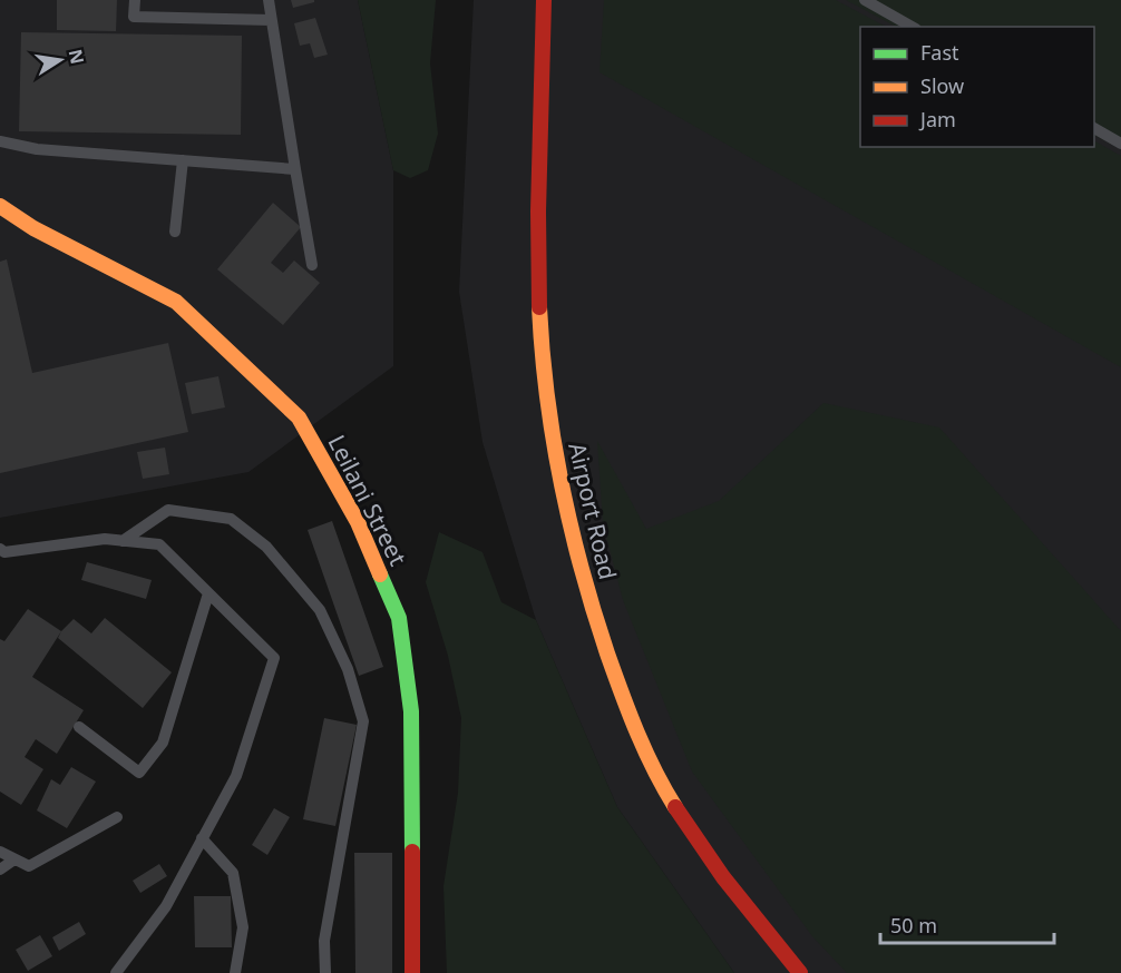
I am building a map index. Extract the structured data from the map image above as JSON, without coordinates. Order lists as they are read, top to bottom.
{
  "streets": {
    "street": ["Leilani Street", "Airport Road"]
  },
  "legend": ["Fast", "Slow", "Jam"],
  "scale_bar": "50 m",
  "north": "right"
}
